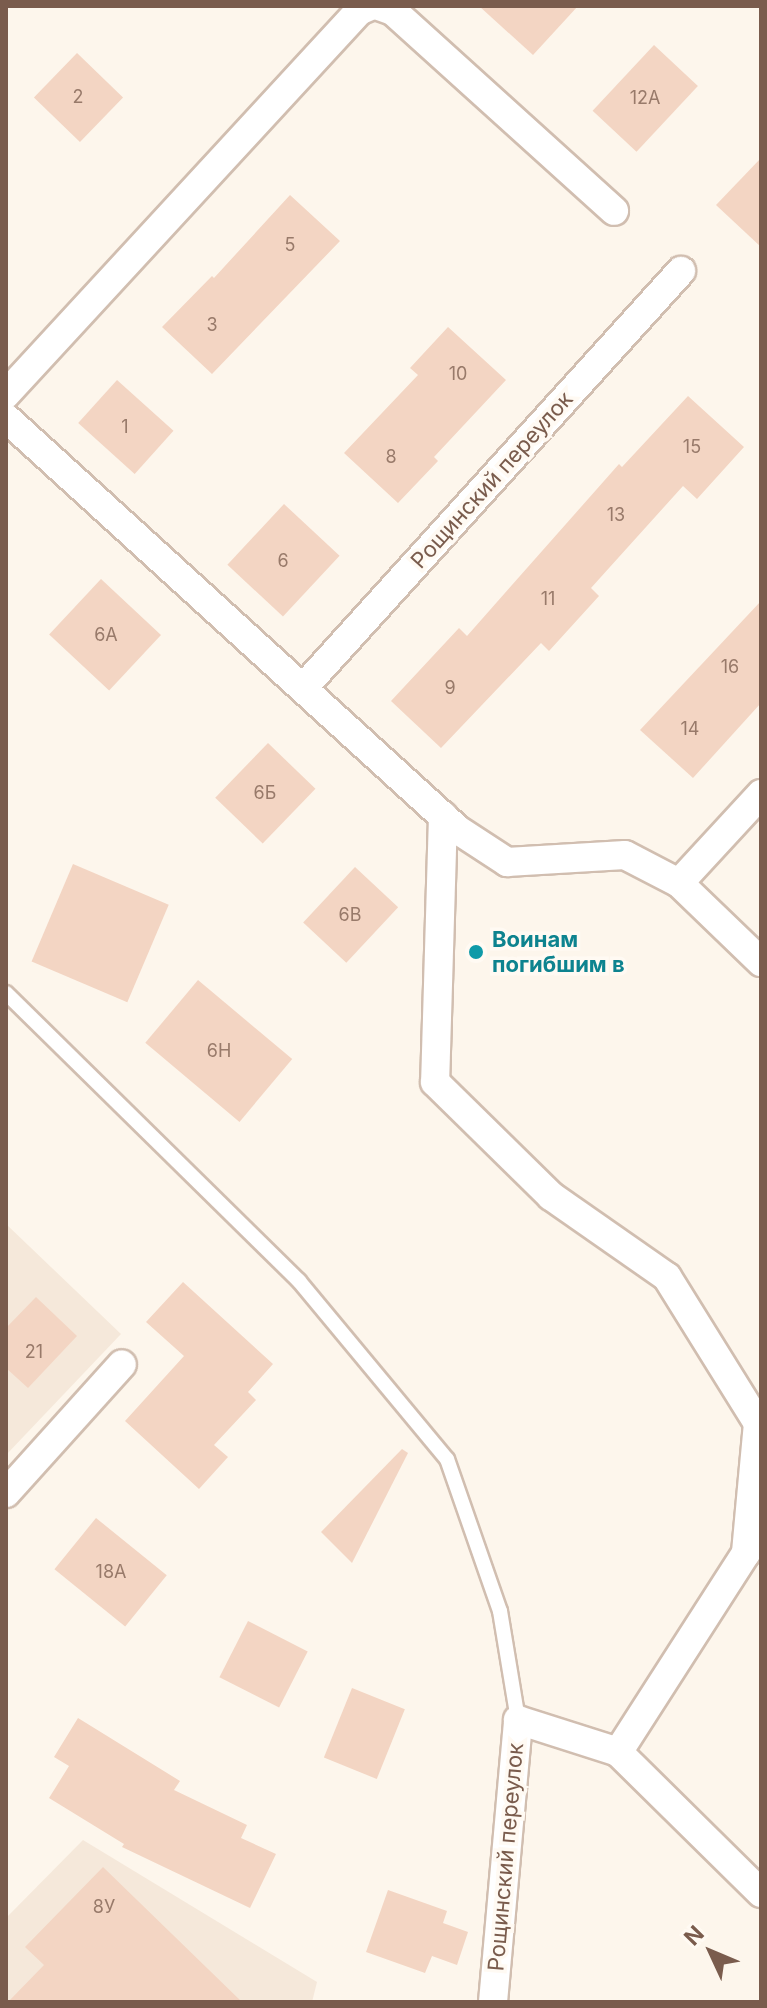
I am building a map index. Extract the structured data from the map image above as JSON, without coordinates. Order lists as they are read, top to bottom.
{
  "streets": {
    "street": ["Рощинский переулок"]
  },
  "places": ["Воинам погибшим в"],
  "house_numbers": [
    "2",
    "12А",
    "5",
    "3",
    "10",
    "1",
    "15",
    "8",
    "13",
    "6",
    "11",
    "6А",
    "16",
    "9",
    "14",
    "6Б",
    "6В",
    "6Н",
    "21",
    "18А",
    "8У"
  ],
  "north": "top left"
}
